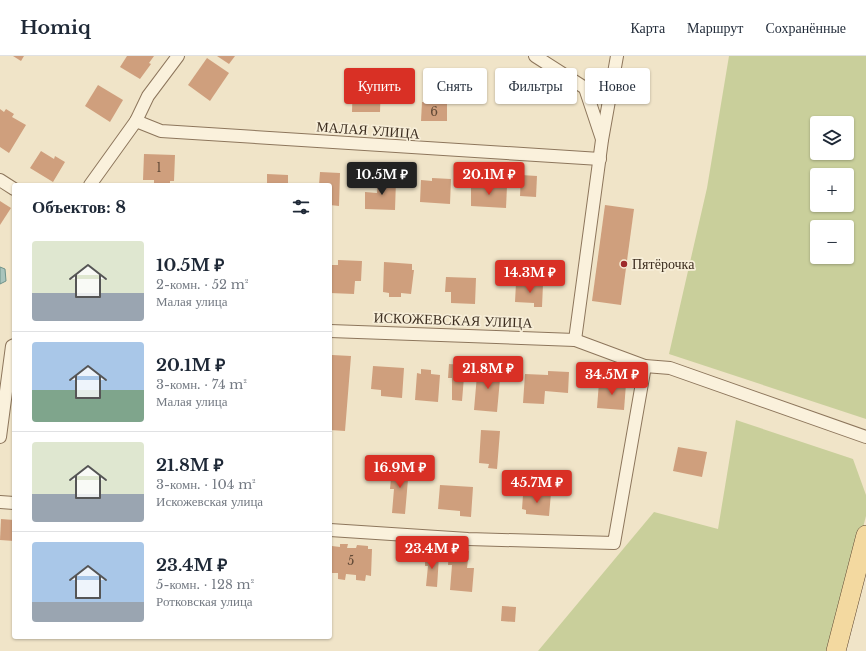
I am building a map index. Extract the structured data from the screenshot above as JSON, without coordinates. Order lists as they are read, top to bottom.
{
  "streets": {
    "street": ["МАЛАЯ УЛИЦА", "ИСКОЖЕВСКАЯ УЛИЦА"]
  },
  "places": ["Пятёрочка"],
  "house_numbers": ["6", "1", "5"],
  "page": {
    "header": "Homiq",
    "nav": ["Карта", "Маршрут", "Сохранённые"],
    "chip": [
      "Купить",
      "Снять",
      "Фильтры",
      "Новое"
    ],
    "map_buttons": ["+", "−"],
    "price": [
      "10.5M ₽",
      "20.1M ₽",
      "14.3M ₽",
      "21.8M ₽",
      "34.5M ₽",
      "16.9M ₽",
      "45.7M ₽",
      "23.4M ₽"
    ],
    "heading": "Объектов: 8",
    "list": [
      {
        "name": "10.5M ₽",
        "note": "2-комн. · 52 m² · Малая улица"
      },
      {
        "name": "20.1M ₽",
        "note": "3-комн. · 74 m² · Малая улица"
      },
      {
        "name": "21.8M ₽",
        "note": "3-комн. · 104 m² · Искожевская улица"
      },
      {
        "name": "23.4M ₽",
        "note": "5-комн. · 128 m² · Ротковская улица"
      }
    ]
  }
}
